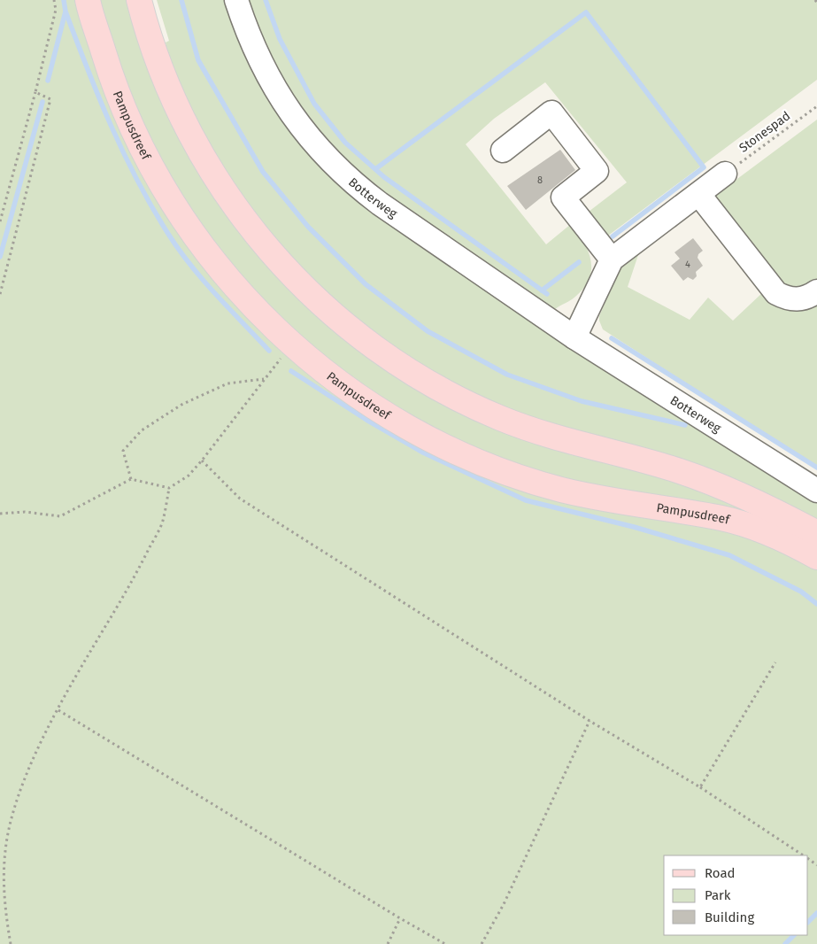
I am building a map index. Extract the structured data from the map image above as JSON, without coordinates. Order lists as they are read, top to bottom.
{
  "streets": {
    "main road": ["Pampusdreef"],
    "street": ["Botterweg"],
    "path": ["Stonespad"]
  },
  "house_numbers": ["8", "4"],
  "legend": ["Road", "Park", "Building"]
}
